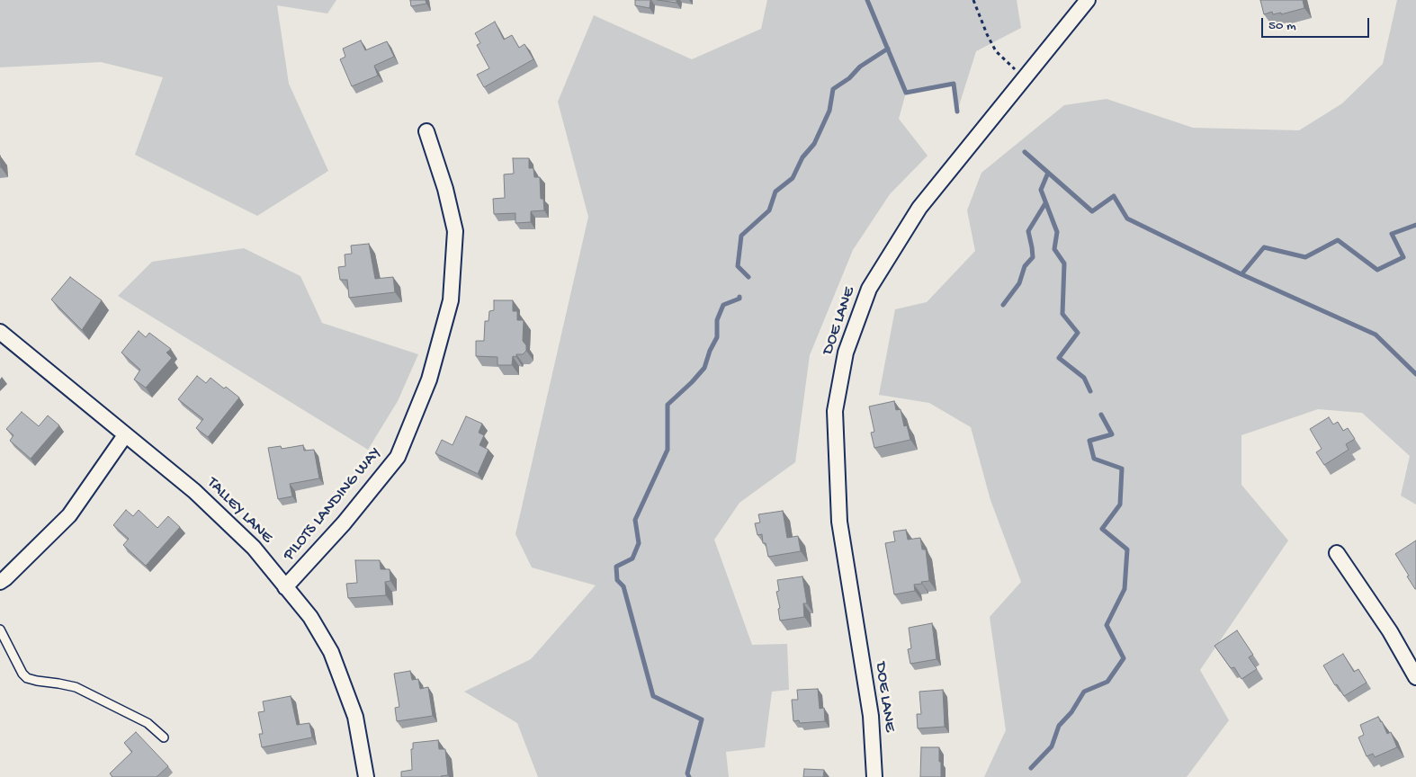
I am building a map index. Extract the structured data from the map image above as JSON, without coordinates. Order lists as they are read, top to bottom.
{
  "streets": {
    "street": ["DOE LANE", "PILOTS LANDING WAY", "TALLEY LANE"]
  },
  "crossings": [
    ["PILOTS LANDING WAY", "TALLEY LANE"]
  ],
  "scale_bar": "50 m"
}
